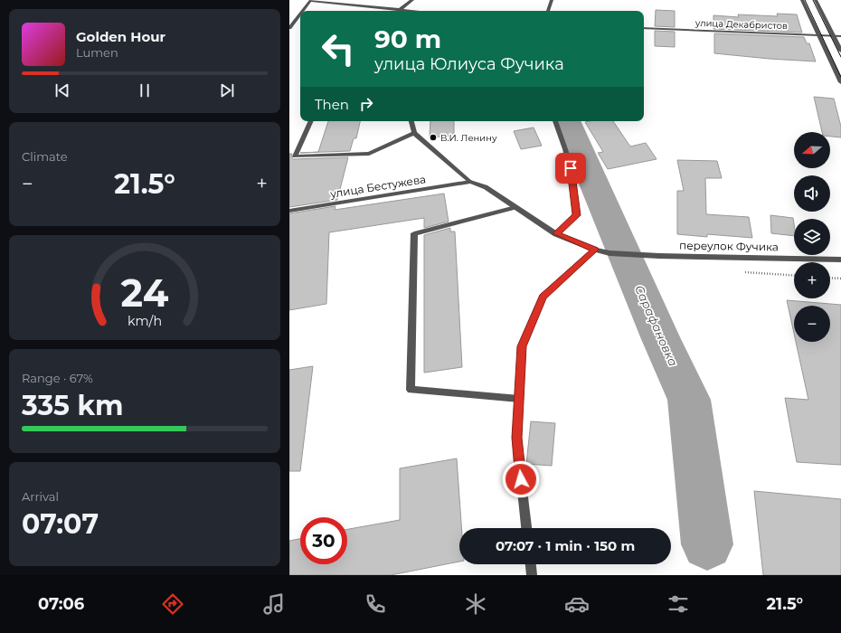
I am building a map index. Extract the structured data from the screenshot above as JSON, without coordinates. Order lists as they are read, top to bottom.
{
  "streets": {
    "street": ["улица Декабристов", "улица Бестужева", "переулок Фучика"]
  },
  "crossings": [
    ["улица Бестужева", "переулок Фучика"]
  ],
  "water": ["Сарафановка"],
  "places": ["В.И. Ленину"],
  "north": "left",
  "page": {
    "turn": ["90 m", "улица Юлиуса Фучика"],
    "song": ["Golden Hour", "Lumen"],
    "then": "Then",
    "tile": [
      "Climate",
      ["Range · 67%", "335 km"],
      ["Arrival", "07:07"]
    ],
    "map_buttons": ["+", "−"],
    "heat": ["−", "21.5°", "+"],
    "limit": "30",
    "trip": "07:07 · 1 min · 150 m",
    "tabs": ["07:06", "21.5°"],
    "gauge": ["24", "km/h"]
  }
}
